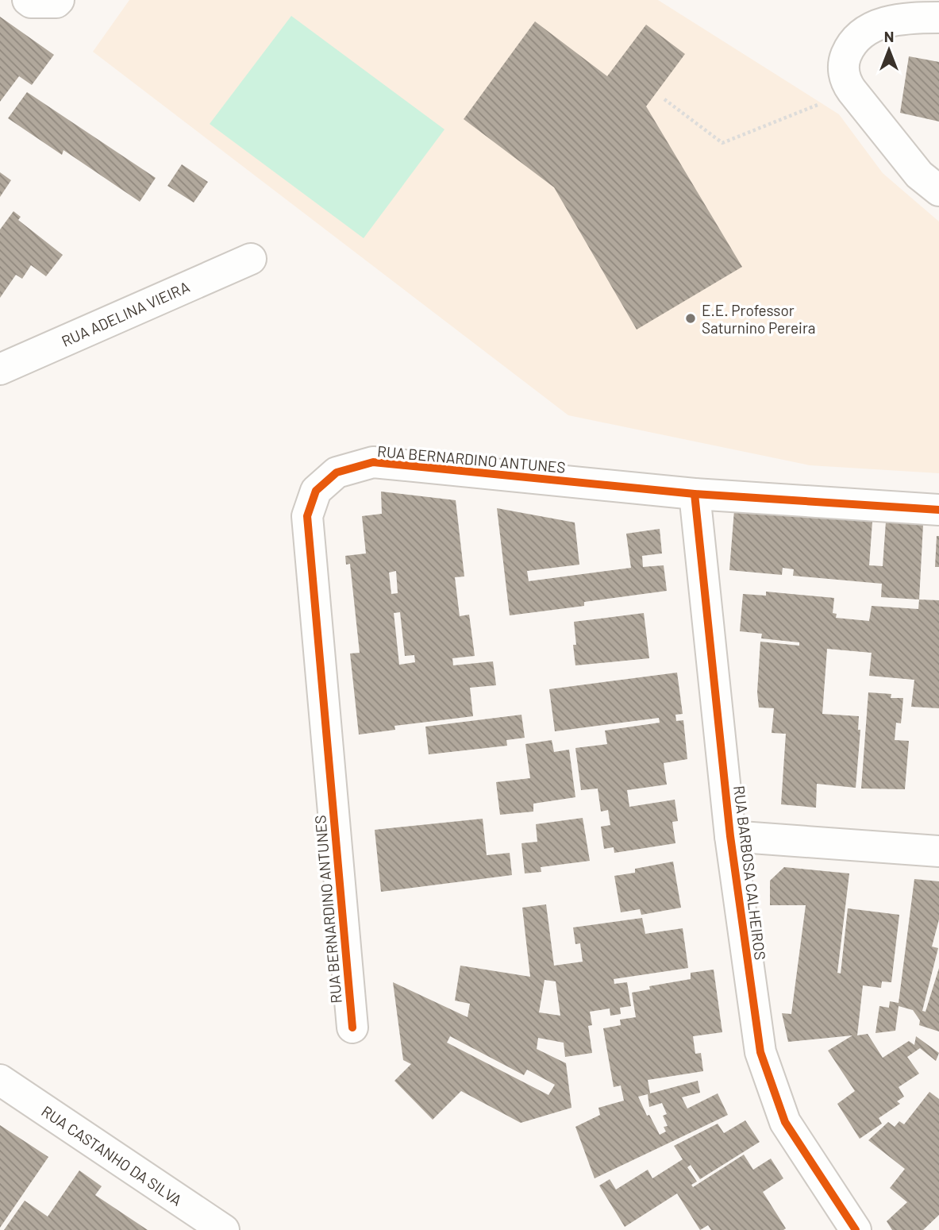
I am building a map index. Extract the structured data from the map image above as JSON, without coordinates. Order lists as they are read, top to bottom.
{
  "streets": {
    "street": [
      "RUA ADELINA VIEIRA",
      "RUA BERNARDINO ANTUNES",
      "RUA BARBOSA CALHEIROS",
      "RUA CASTANHO DA SILVA"
    ]
  },
  "crossings": [
    ["RUA BERNARDINO ANTUNES", "RUA BARBOSA CALHEIROS"]
  ],
  "places": ["E.E. Professor Saturnino Pereira"],
  "north": "top"
}
